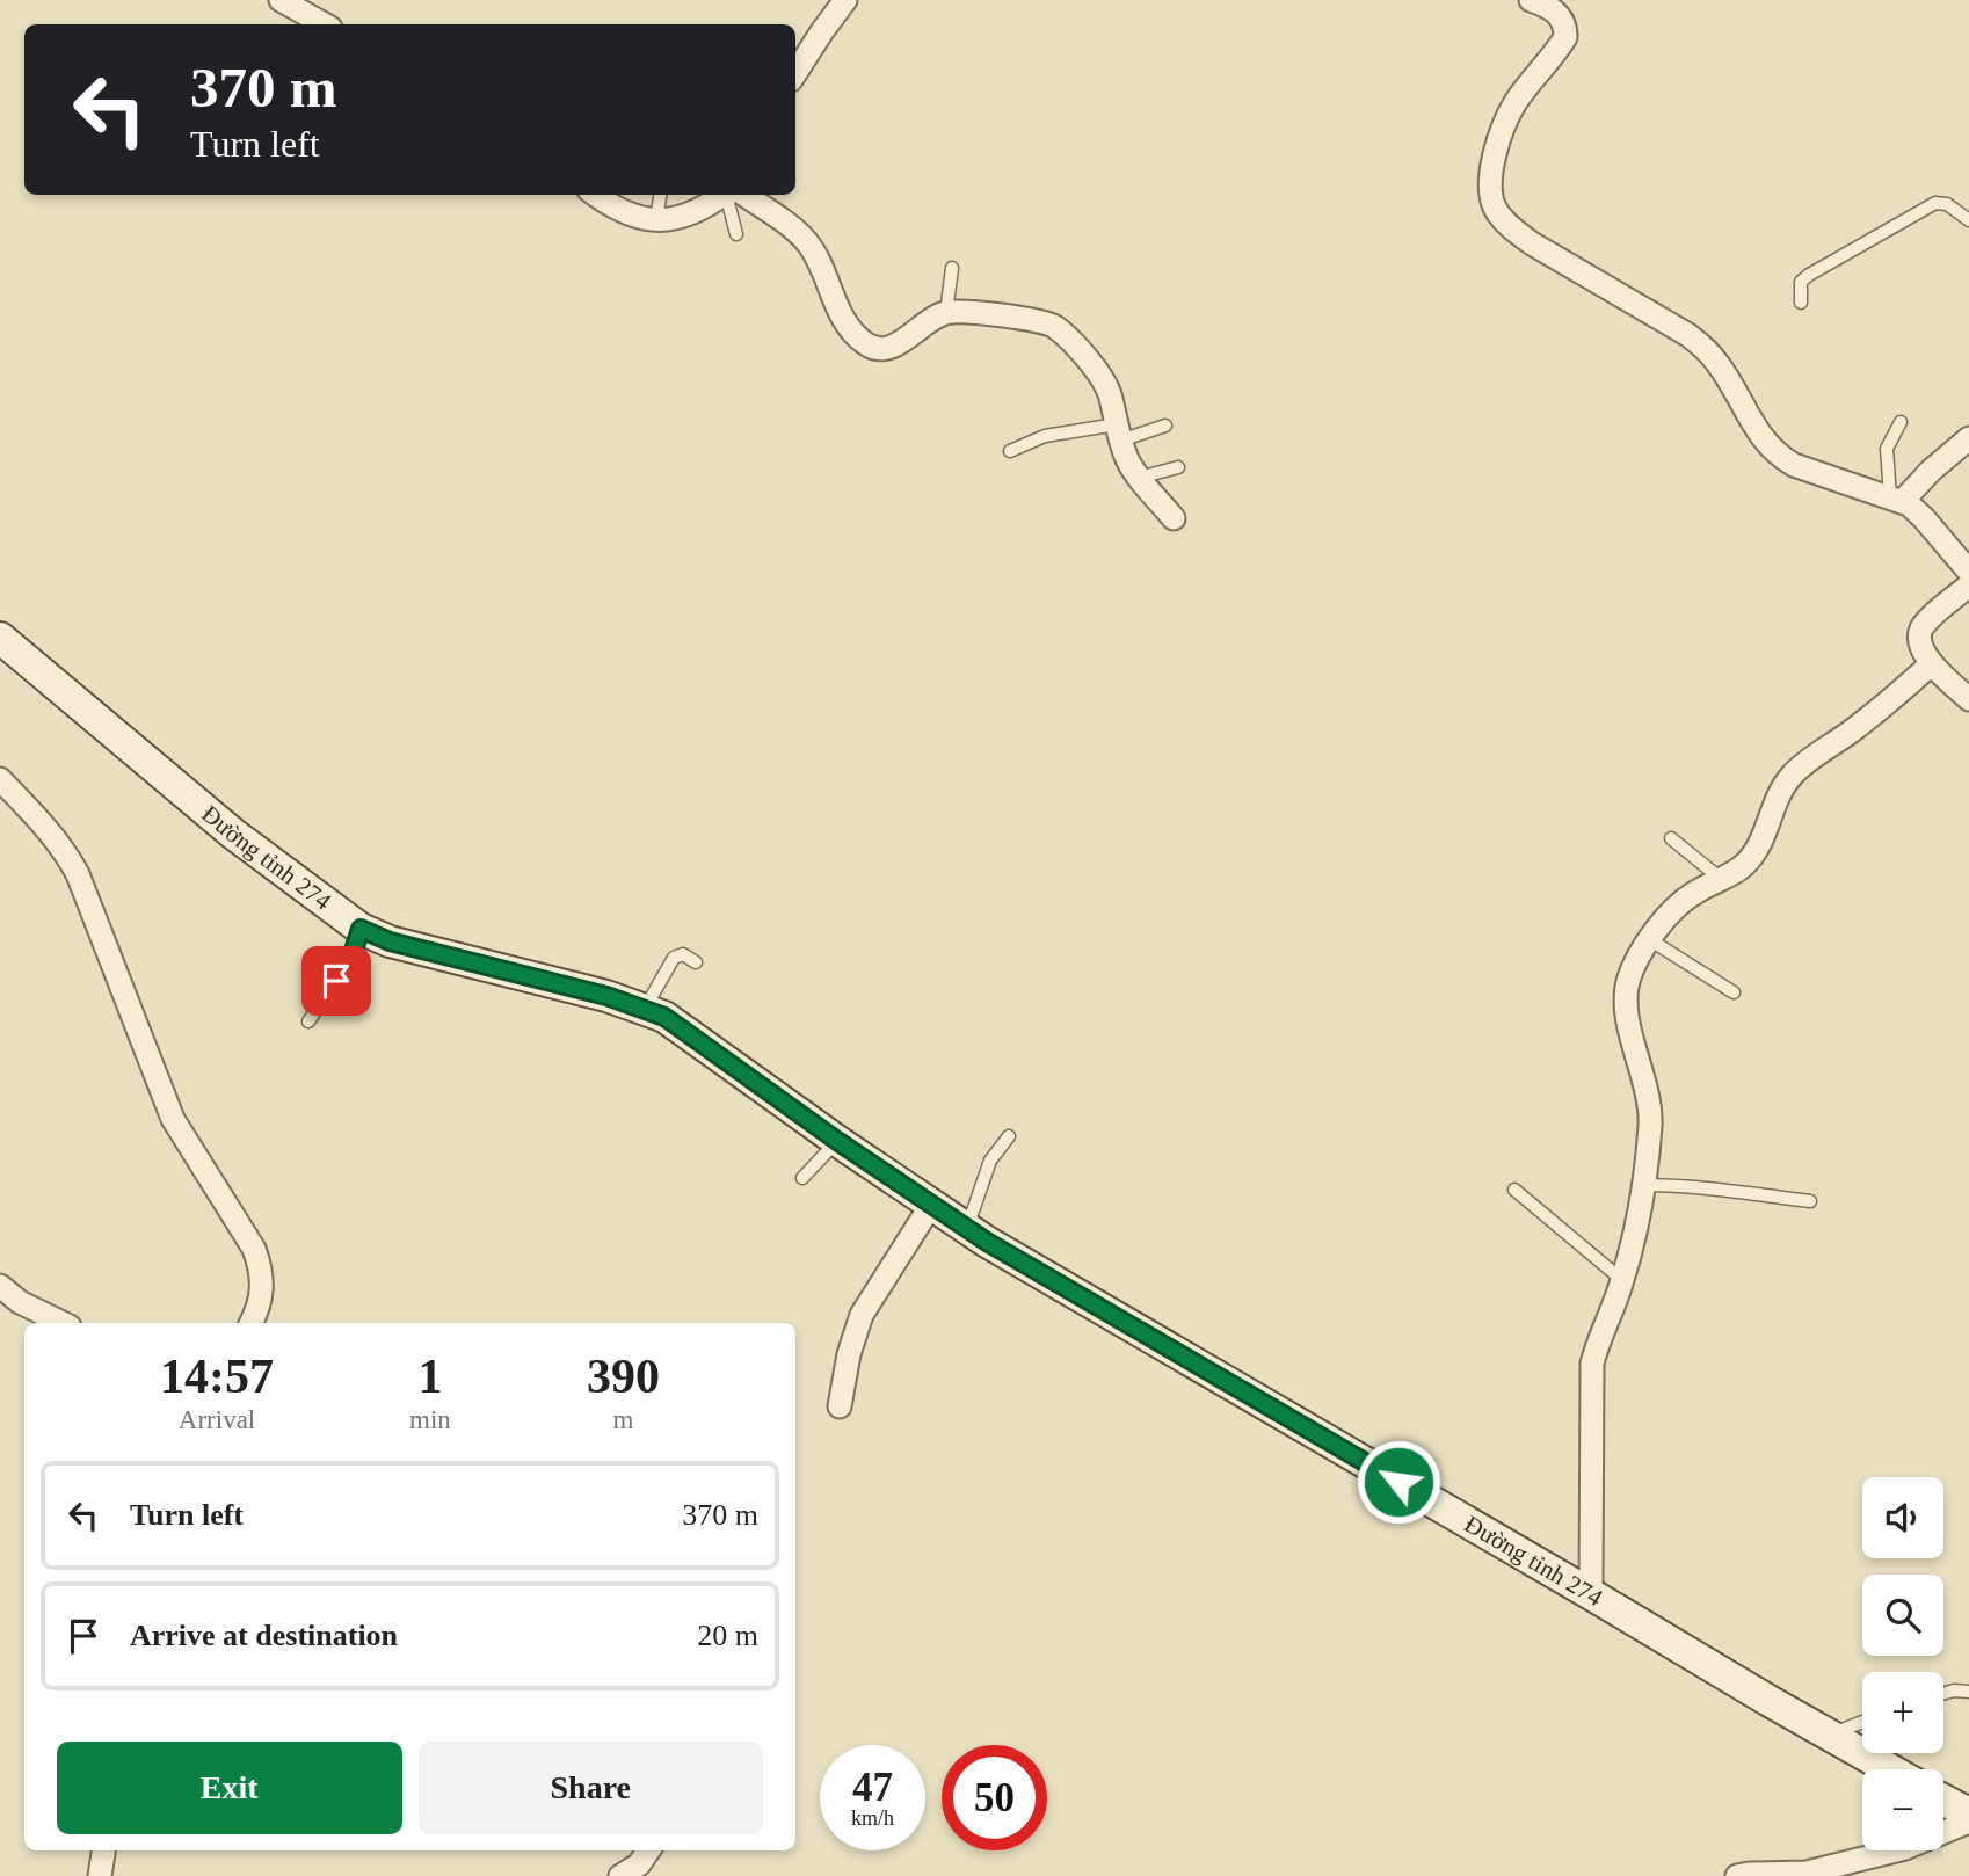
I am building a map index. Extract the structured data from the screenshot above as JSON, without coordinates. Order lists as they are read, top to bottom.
{
  "streets": {
    "main road": ["Đường tỉnh 274"]
  },
  "page": {
    "turn": ["370 m", "Turn left"],
    "eta": [
      "14:57",
      "Arrival",
      "1",
      "min",
      "390",
      "m"
    ],
    "list": [
      {
        "name": "Turn left",
        "value": "370 m"
      },
      {
        "name": "Arrive at destination",
        "value": "20 m"
      }
    ],
    "map_buttons": ["+", "−"],
    "buttons": ["Exit", "Share"],
    "speed": "47 km/h",
    "limit": "50"
  }
}
